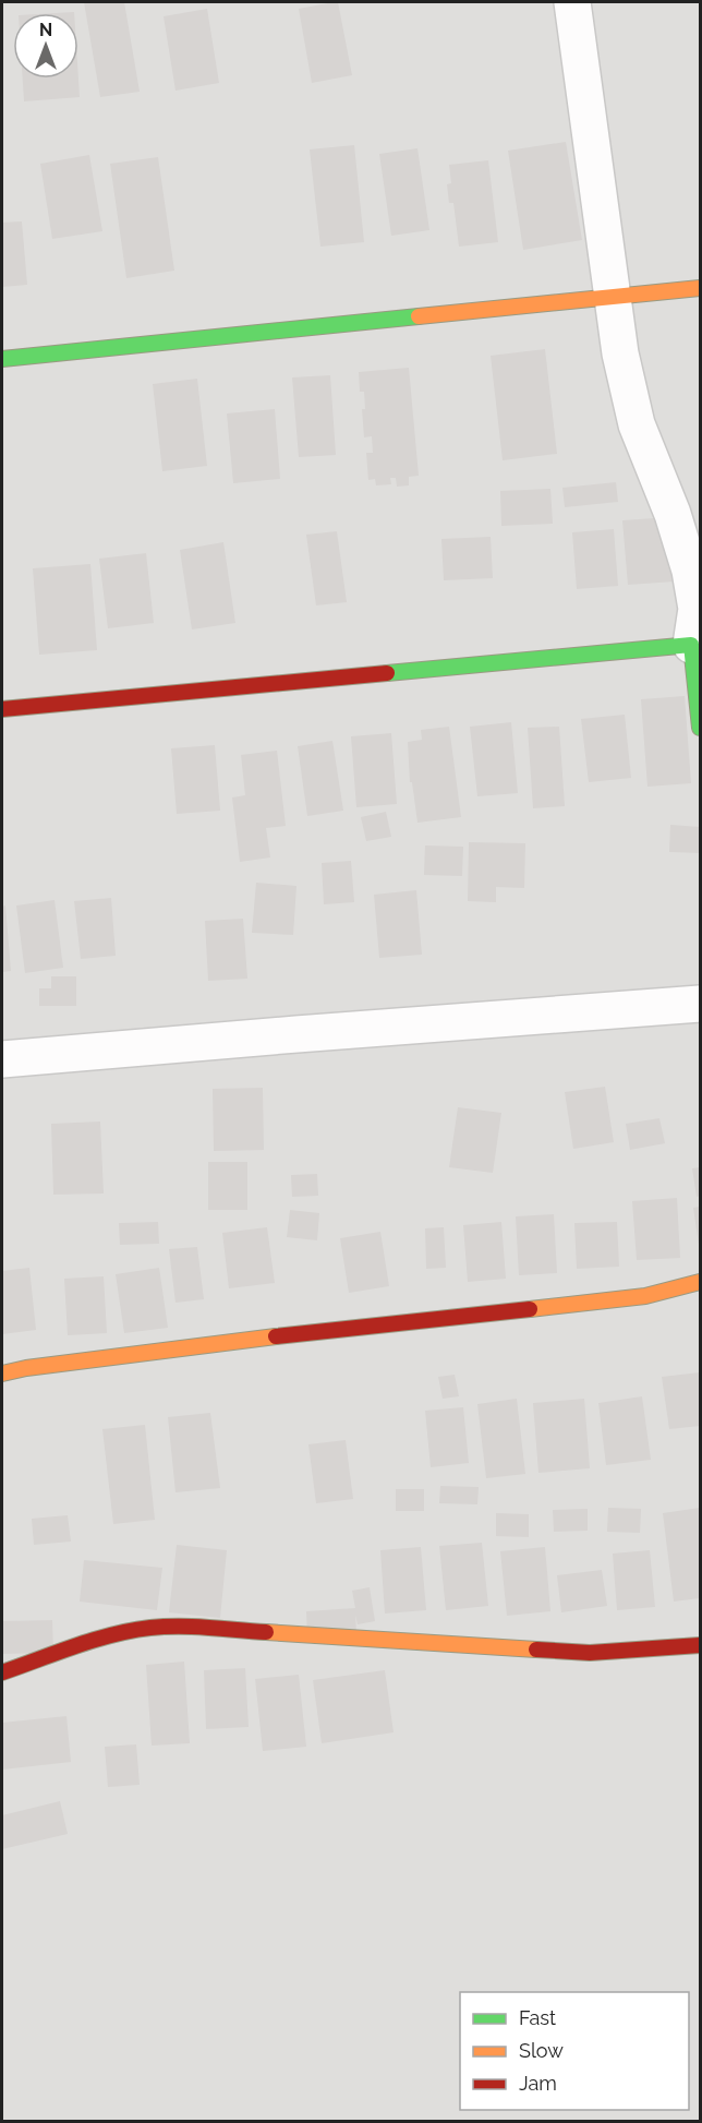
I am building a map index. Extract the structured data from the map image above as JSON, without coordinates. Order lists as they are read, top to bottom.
{
  "legend": ["Fast", "Slow", "Jam"],
  "north": "top"
}
